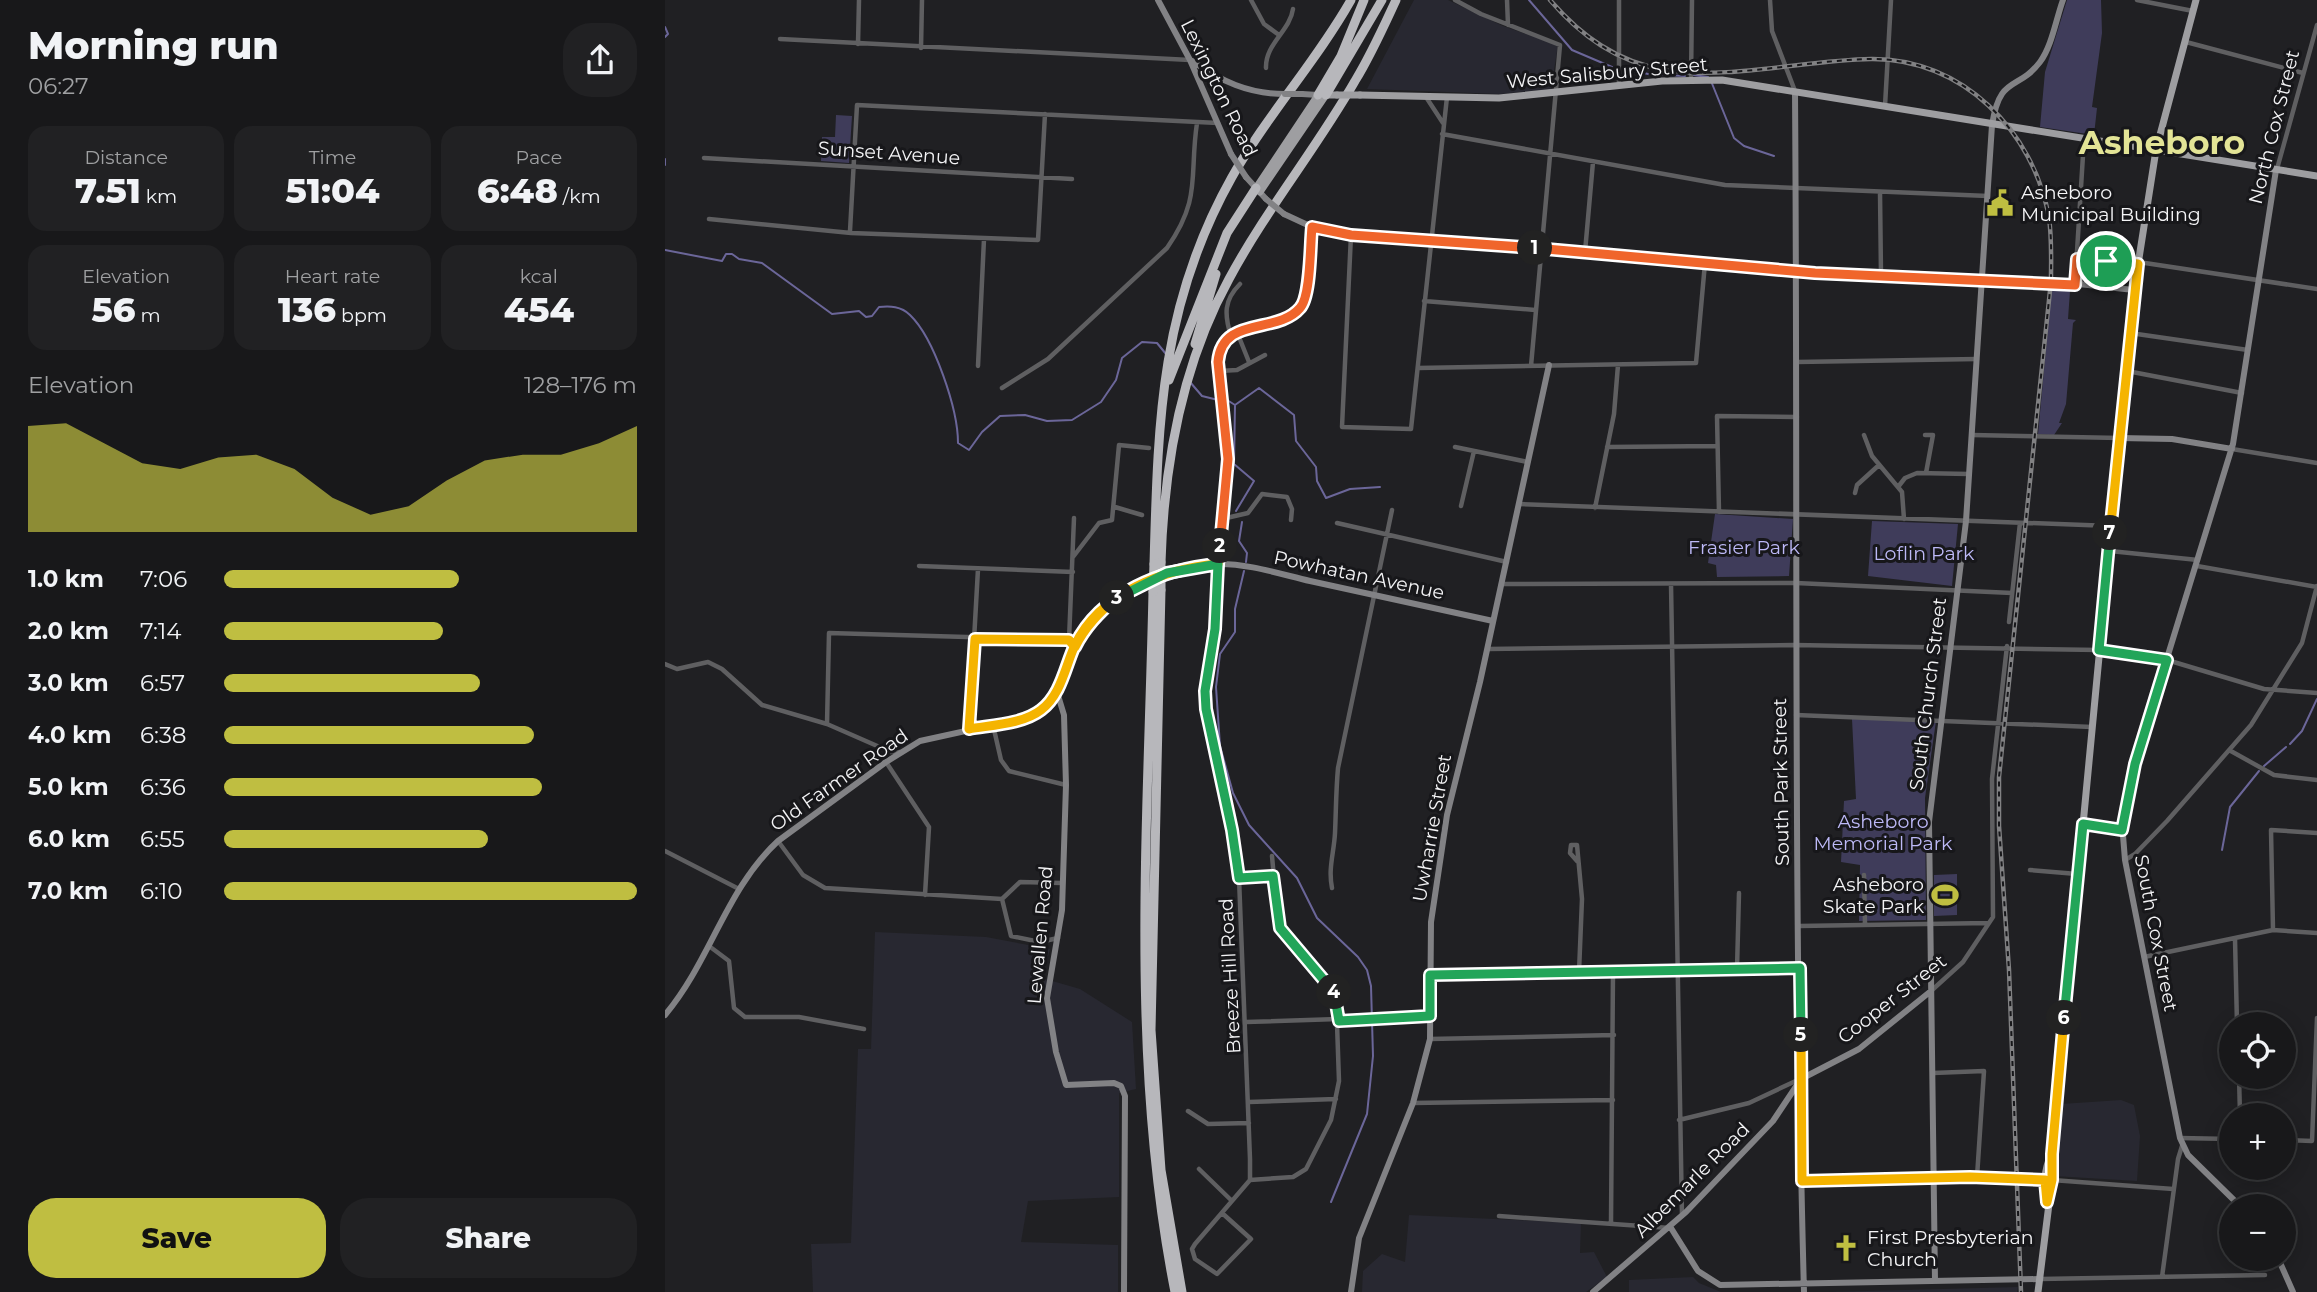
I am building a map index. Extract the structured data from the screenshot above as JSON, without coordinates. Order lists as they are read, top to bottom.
{
  "streets": {
    "main road": ["West Salisbury Street"],
    "street": [
      "Lexington Road",
      "North Cox Street",
      "Sunset Avenue",
      "Powhatan Avenue",
      "South Church Street",
      "Old Farmer Road",
      "South Park Street",
      "Uwharrie Street",
      "South Cox Street",
      "Lewallen Road",
      "Breeze Hill Road",
      "Cooper Street",
      "Albemarle Road"
    ]
  },
  "crossings": [
    ["West Salisbury Street", "Lexington Road"],
    ["West Salisbury Street", "North Cox Street"],
    ["West Salisbury Street", "South Church Street"],
    ["West Salisbury Street", "South Park Street"],
    ["North Cox Street", "South Cox Street"],
    ["Powhatan Avenue", "Old Farmer Road"],
    ["Powhatan Avenue", "Uwharrie Street"],
    ["Powhatan Avenue", "Breeze Hill Road"],
    ["South Church Street", "Cooper Street"],
    ["Old Farmer Road", "Lewallen Road"],
    ["Old Farmer Road", "Breeze Hill Road"],
    ["South Park Street", "Cooper Street"],
    ["South Park Street", "Albemarle Road"],
    ["Cooper Street", "Albemarle Road"]
  ],
  "districts": ["Asheboro"],
  "parks": ["Frasier Park", "Loflin Park", "Asheboro Memorial Park"],
  "places": {
    "public building": ["Asheboro Municipal Building"],
    "sports": ["Asheboro Skate Park"],
    "church": ["First Presbyterian Church"]
  },
  "page": {
    "heading": ["Morning run", "06:27"],
    "stats": [
      ["Distance", "7.51 km"],
      ["Time", "51:04"],
      ["Pace", "6:48 /km"],
      ["Elevation", "56 m"],
      ["Heart rate", "136 bpm"],
      ["kcal", "454"]
    ],
    "pins": [
      "1",
      "7",
      "2",
      "3",
      "4",
      "6",
      "5"
    ],
    "chart": ["Elevation", "128–176 m"],
    "list": [
      {
        "name": "1.0 km",
        "note": "7:06"
      },
      {
        "name": "2.0 km",
        "note": "7:14"
      },
      {
        "name": "3.0 km",
        "note": "6:57"
      },
      {
        "name": "4.0 km",
        "note": "6:38"
      },
      {
        "name": "5.0 km",
        "note": "6:36"
      },
      {
        "name": "6.0 km",
        "note": "6:55"
      },
      {
        "name": "7.0 km",
        "note": "6:10"
      }
    ],
    "map_buttons": ["+", "−"],
    "buttons": ["Save", "Share"]
  }
}
